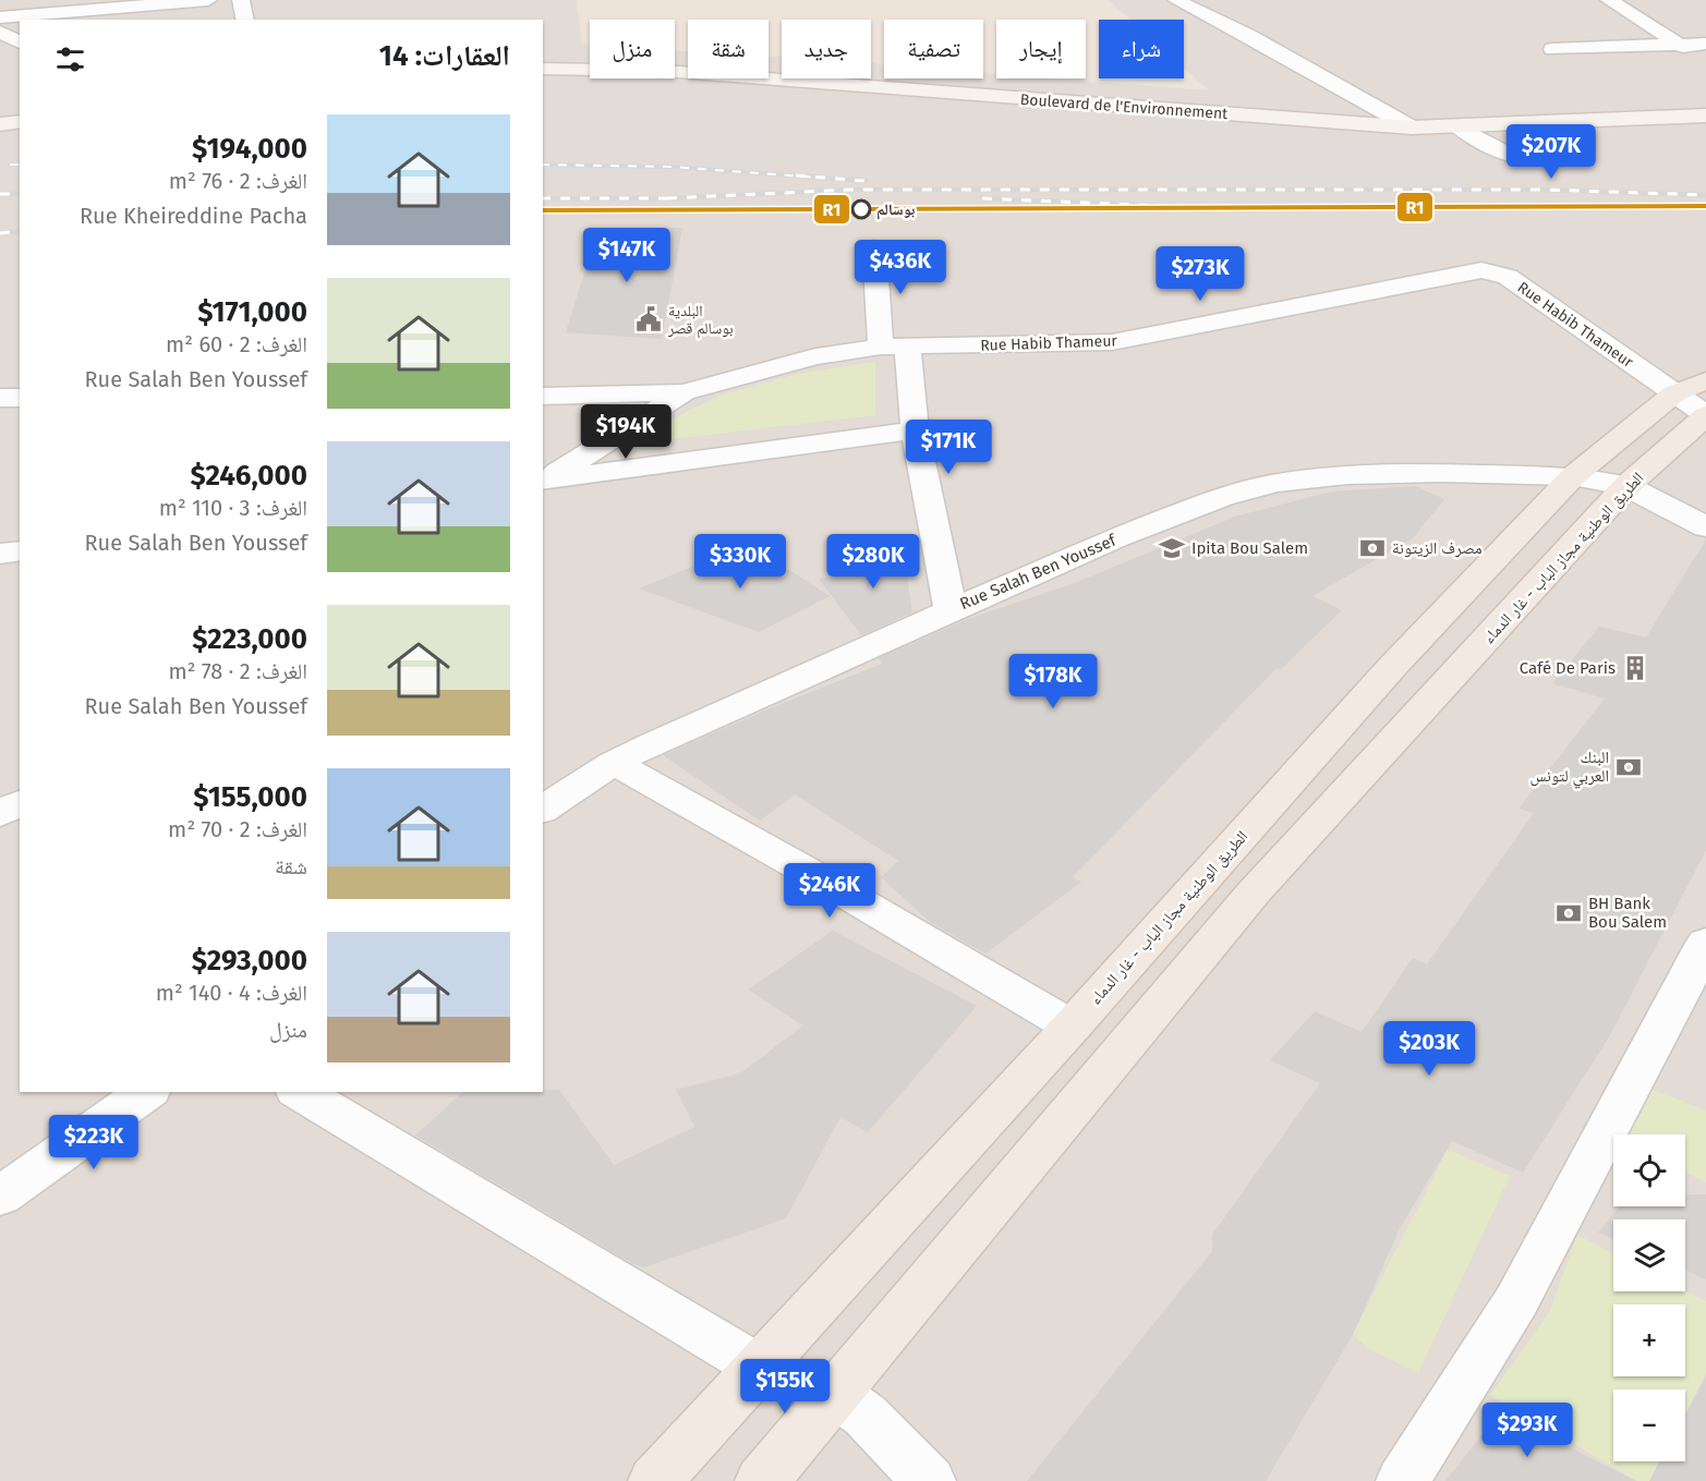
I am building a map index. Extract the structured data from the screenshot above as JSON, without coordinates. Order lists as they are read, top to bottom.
{
  "streets": {
    "main road": ["الطريق الوطنية مجاز الباب - غار الدماء"],
    "street": ["Boulevard de l'Environnement", "Rue Habib Thameur", "Rue Salah Ben Youssef"]
  },
  "crossings": [
    ["Rue Habib Thameur", "الطريق الوطنية مجاز الباب - غار الدماء"],
    ["الطريق الوطنية مجاز الباب - غار الدماء", "Rue Salah Ben Youssef"]
  ],
  "places": {
    "other": ["بوسالم"],
    "public building": ["البلدية بوسالم قصر"],
    "school or university": ["Ipita Bou Salem"],
    "bank": ["مصرف الزيتونة", "البنك العربي لتونس", "BH Bank Bou Salem"],
    "building": ["Café De Paris"]
  },
  "lines": ["transit line R1"],
  "page": {
    "chip": [
      "شراء",
      "إيجار",
      "تصفية",
      "جديد",
      "شقة",
      "منزل"
    ],
    "heading": "العقارات: 14",
    "list": [
      {
        "name": "$194,000",
        "note": "الغرف: 2 · 76 m² · Rue Kheireddine Pacha"
      },
      {
        "name": "$171,000",
        "note": "الغرف: 2 · 60 m² · Rue Salah Ben Youssef"
      },
      {
        "name": "$246,000",
        "note": "الغرف: 3 · 110 m² · Rue Salah Ben Youssef"
      },
      {
        "name": "$223,000",
        "note": "الغرف: 2 · 78 m² · Rue Salah Ben Youssef"
      },
      {
        "name": "$155,000",
        "note": "الغرف: 2 · 70 m² · شقة"
      },
      {
        "name": "$293,000",
        "note": "الغرف: 4 · 140 m² · منزل"
      }
    ],
    "price": [
      "$207K",
      "$147K",
      "$436K",
      "$273K",
      "$194K",
      "$171K",
      "$330K",
      "$280K",
      "$178K",
      "$246K",
      "$203K",
      "$223K",
      "$155K",
      "$293K"
    ],
    "map_buttons": ["+", "−"]
  }
}
